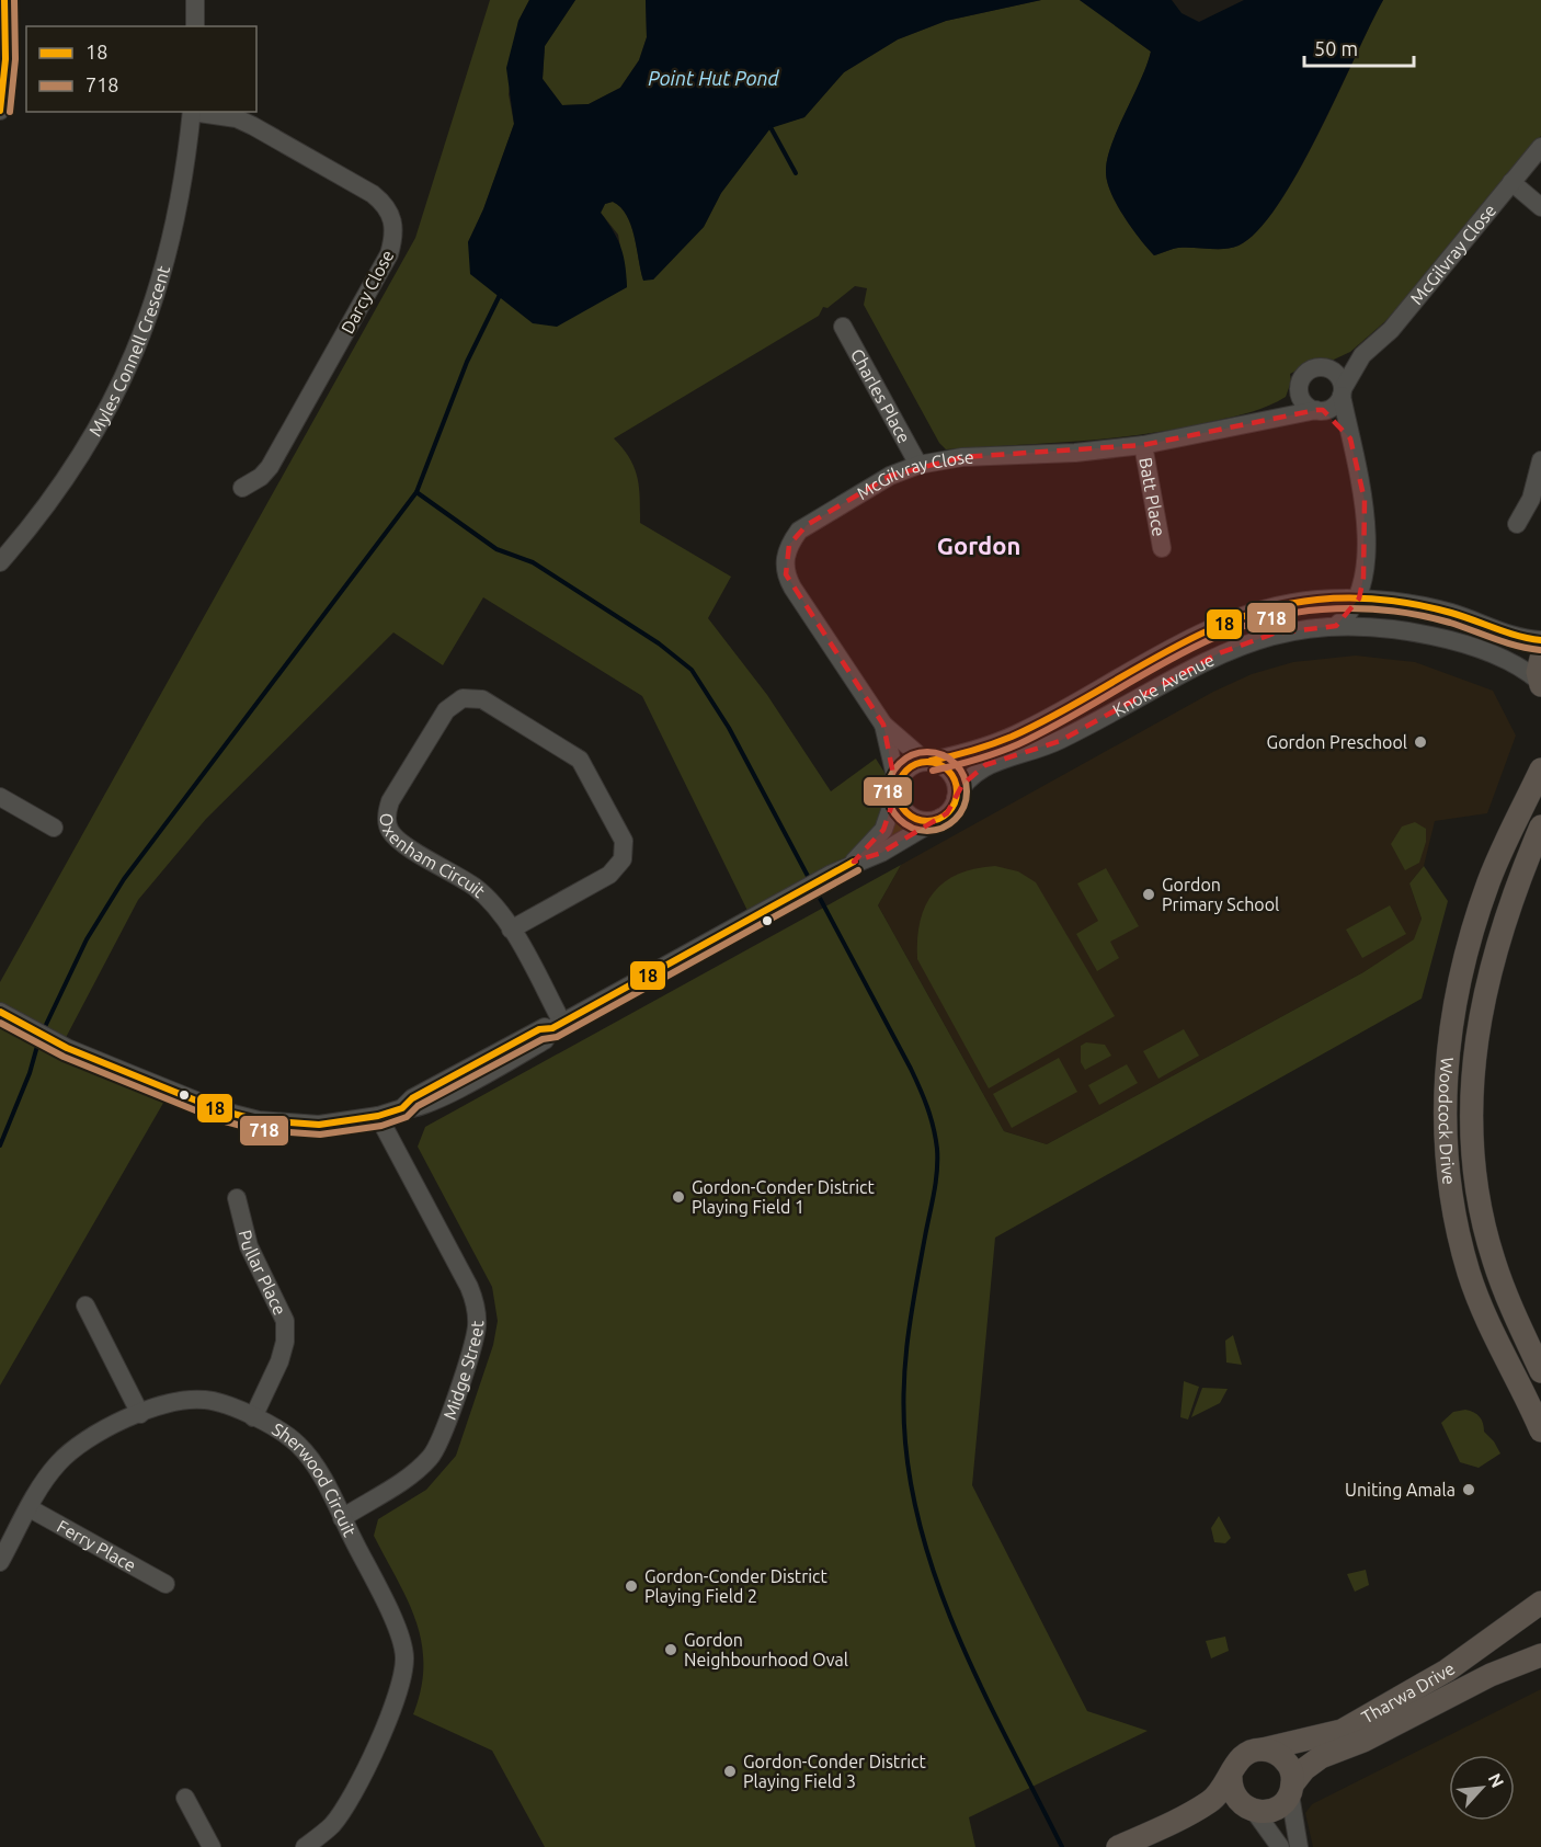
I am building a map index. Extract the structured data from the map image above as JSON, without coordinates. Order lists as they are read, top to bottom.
{
  "streets": {
    "main road": ["Woodcock Drive", "Tharwa Drive"],
    "street": [
      "McGilvray Close",
      "Darcy Close",
      "Myles Connell Crescent",
      "Charles Place",
      "Batt Place",
      "Knoke Avenue",
      "Oxenham Circuit",
      "Pullar Place",
      "Midge Street",
      "Sherwood Circuit",
      "Ferry Place"
    ]
  },
  "crossings": [
    ["McGilvray Close", "Charles Place"],
    ["McGilvray Close", "Batt Place"],
    ["McGilvray Close", "Knoke Avenue"],
    ["Pullar Place", "Sherwood Circuit"],
    ["Midge Street", "Sherwood Circuit"],
    ["Sherwood Circuit", "Ferry Place"]
  ],
  "districts": ["Gordon"],
  "water": ["Point Hut Pond"],
  "places": [
    "Gordon Preschool",
    "Gordon Primary School",
    "Gordon-Conder District Playing Field 1",
    "Uniting Amala",
    "Gordon-Conder District Playing Field 2",
    "Gordon Neighbourhood Oval",
    "Gordon-Conder District Playing Field 3"
  ],
  "lines": ["transit line 18", "transit line 718"],
  "legend": ["18", "718"],
  "scale_bar": "50 m",
  "north": "top right"
}
